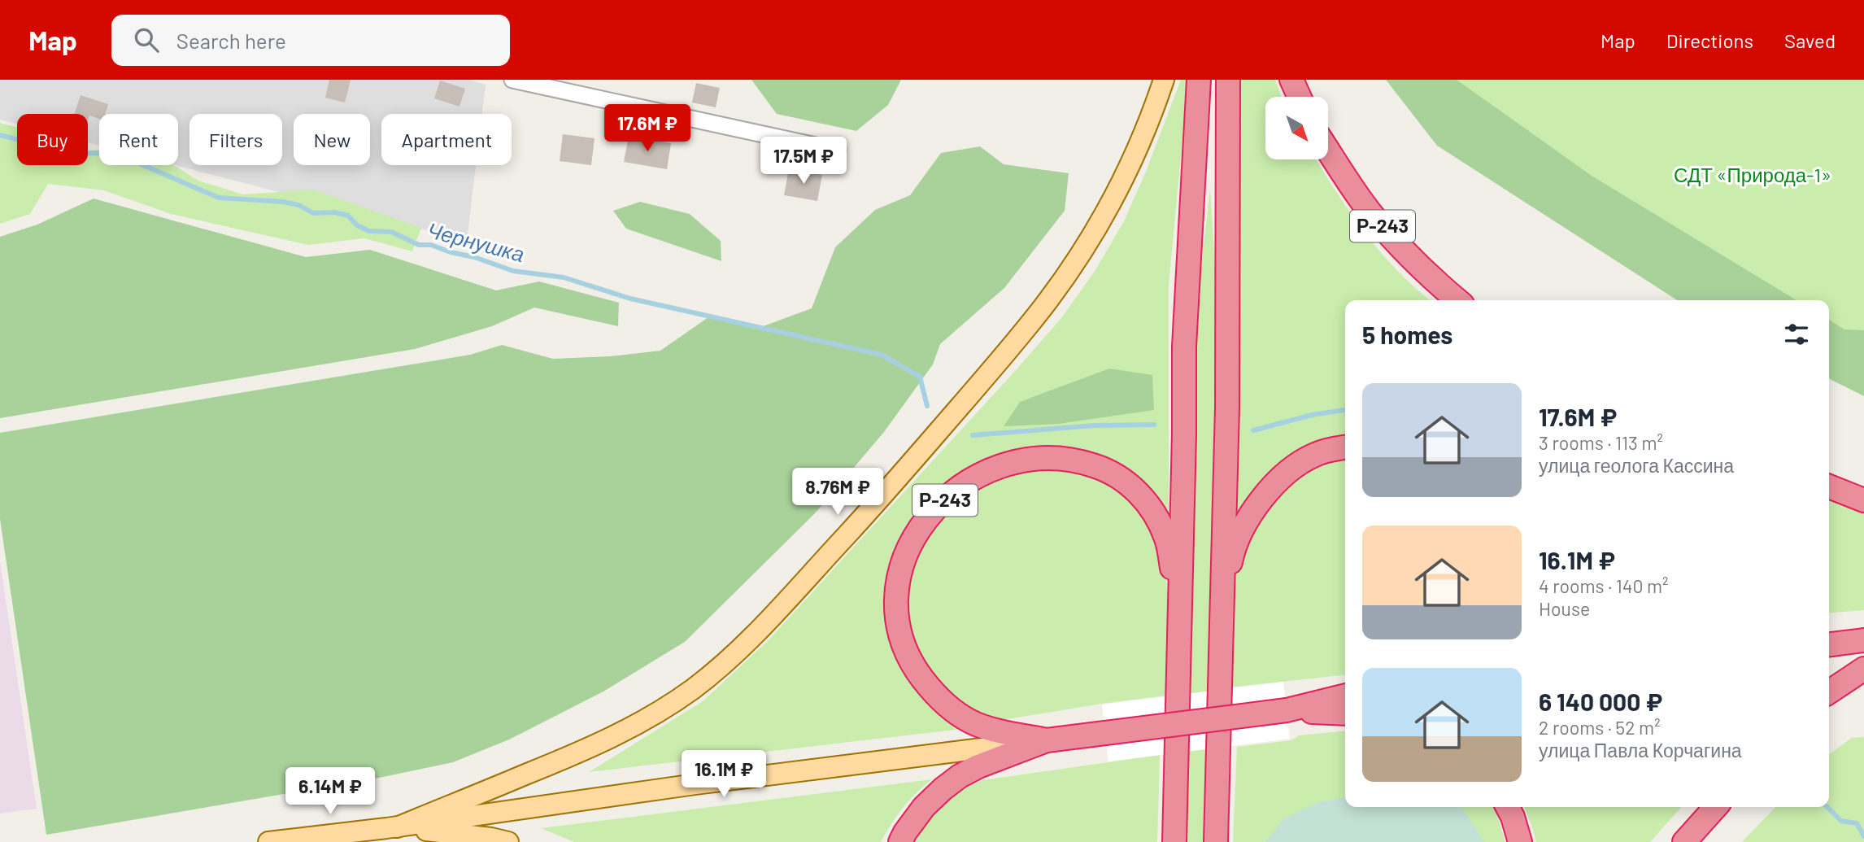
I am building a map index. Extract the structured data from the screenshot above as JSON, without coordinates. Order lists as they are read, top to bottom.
{
  "streets": {
    "highway": ["Р-243"]
  },
  "water": ["Чернушка"],
  "parks": ["СДТ «Природа-1»"],
  "north": "bottom right",
  "page": {
    "header": "Map",
    "search": "Search here",
    "nav": ["Map", "Directions", "Saved"],
    "price": [
      "17.6M ₽",
      "17.5M ₽",
      "8.76M ₽",
      "16.1M ₽",
      "6.14M ₽"
    ],
    "chip": [
      "Buy",
      "Rent",
      "Filters",
      "New",
      "Apartment"
    ],
    "heading": "5 homes",
    "list": [
      {
        "name": "17.6M ₽",
        "note": "3 rooms · 113 m² · улица геолога Кассина"
      },
      {
        "name": "16.1M ₽",
        "note": "4 rooms · 140 m² · House"
      },
      {
        "name": "6 140 000 ₽",
        "note": "2 rooms · 52 m² · улица Павла Корчагина"
      }
    ]
  }
}
